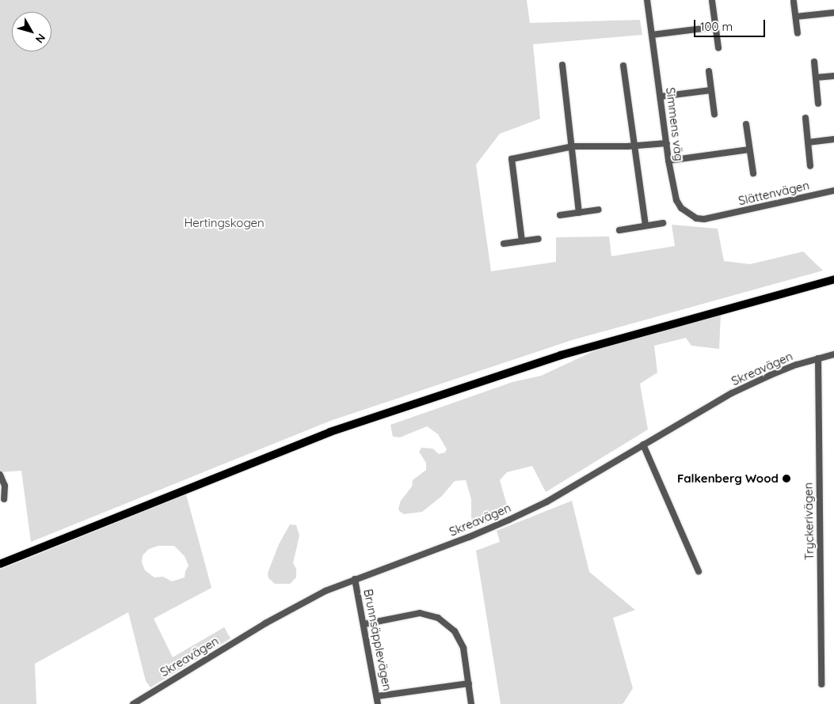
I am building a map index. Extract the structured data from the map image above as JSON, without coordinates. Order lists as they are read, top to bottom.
{
  "streets": {
    "street": [
      "Simmens väg",
      "Slättenvägen",
      "Skreavägen",
      "Tryckerivägen",
      "Brunnsäpplevägen"
    ]
  },
  "crossings": [
    ["Simmens väg", "Slättenvägen"],
    ["Skreavägen", "Tryckerivägen"],
    ["Skreavägen", "Brunnsäpplevägen"]
  ],
  "parks": ["Hertingskogen"],
  "places": ["Falkenberg Wood"],
  "scale_bar": "100 m",
  "north": "bottom right"
}
